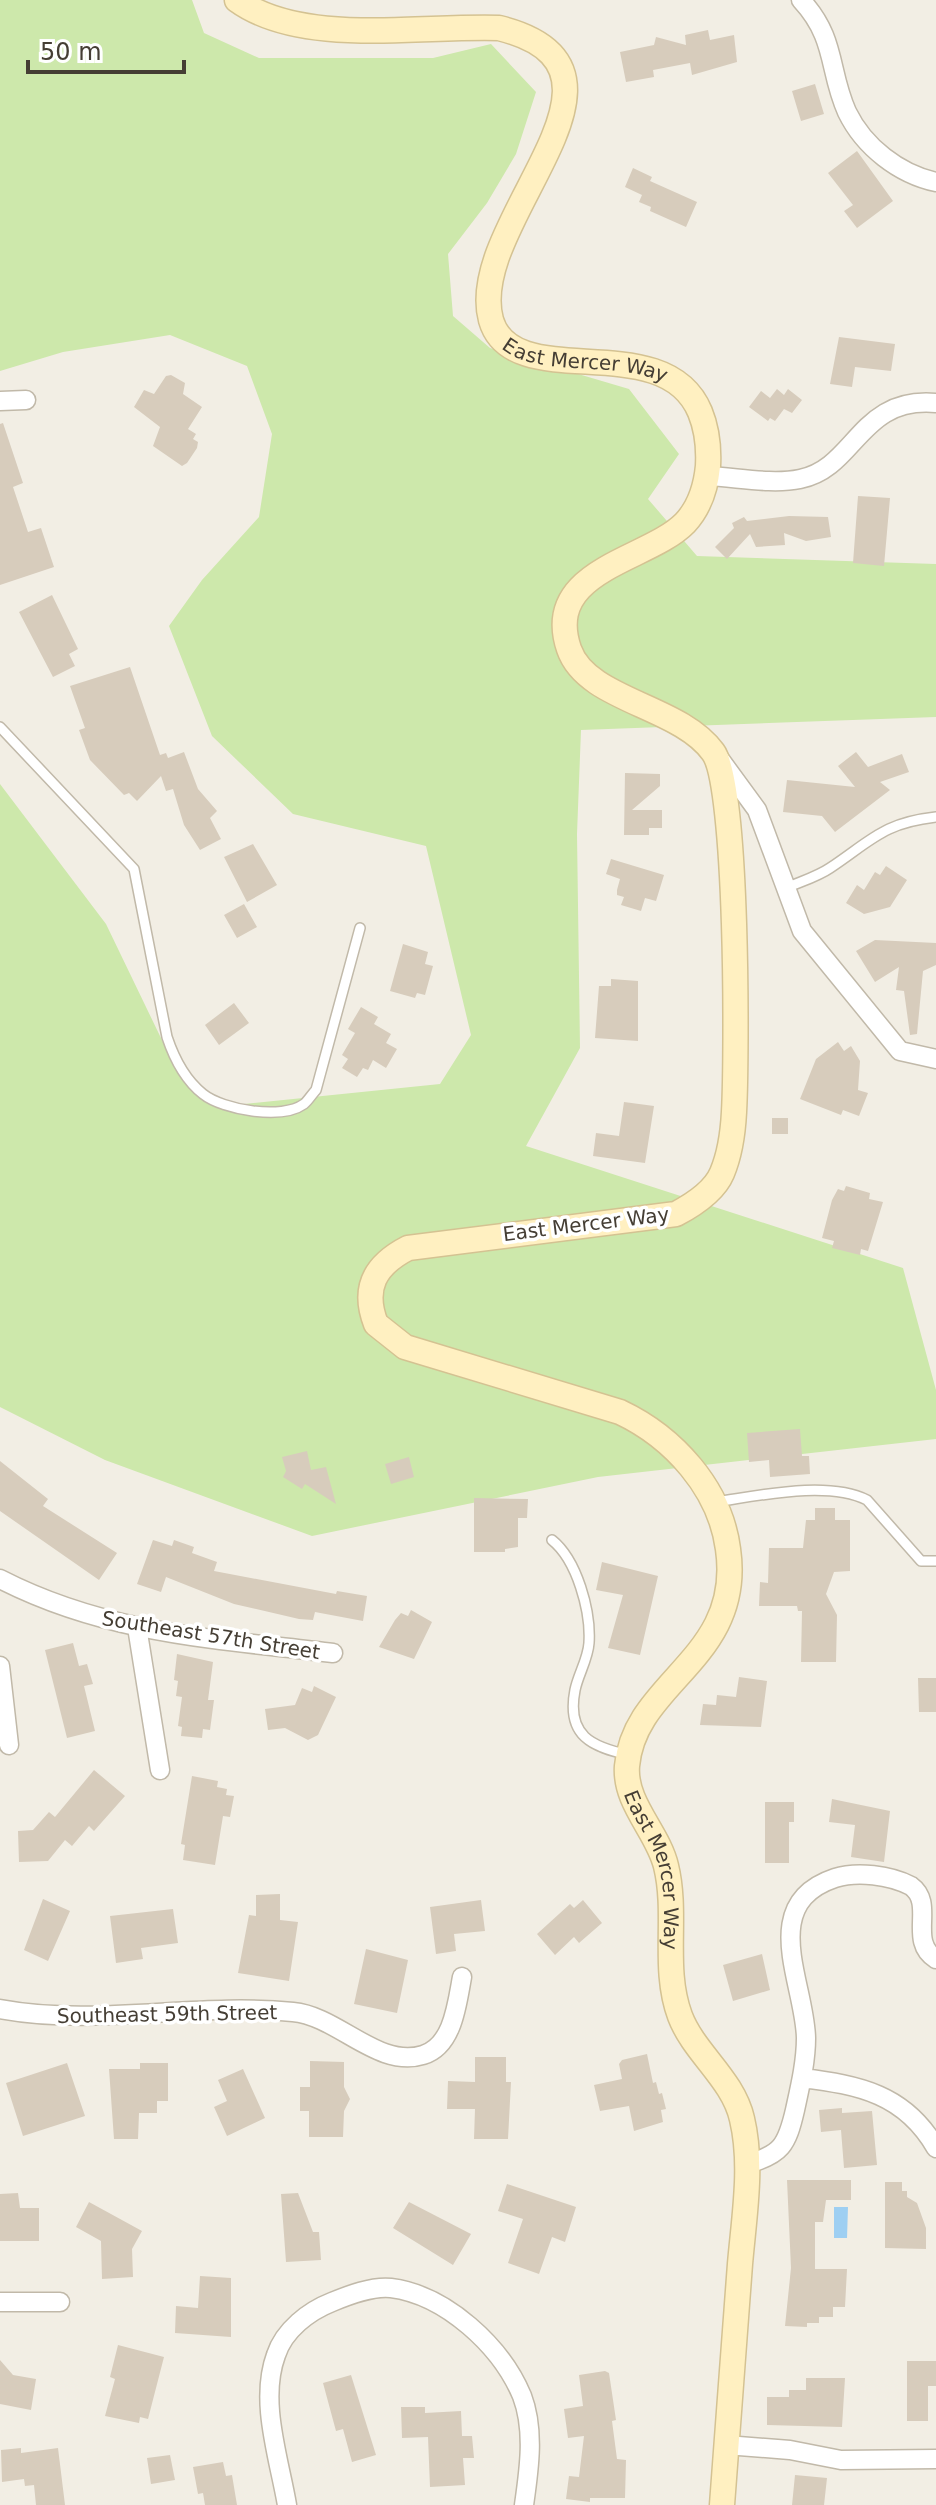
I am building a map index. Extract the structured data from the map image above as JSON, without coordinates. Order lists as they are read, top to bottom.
{
  "streets": {
    "street": ["East Mercer Way", "Southeast 57th Street", "Southeast 59th Street"]
  },
  "scale_bar": "50 m"
}
